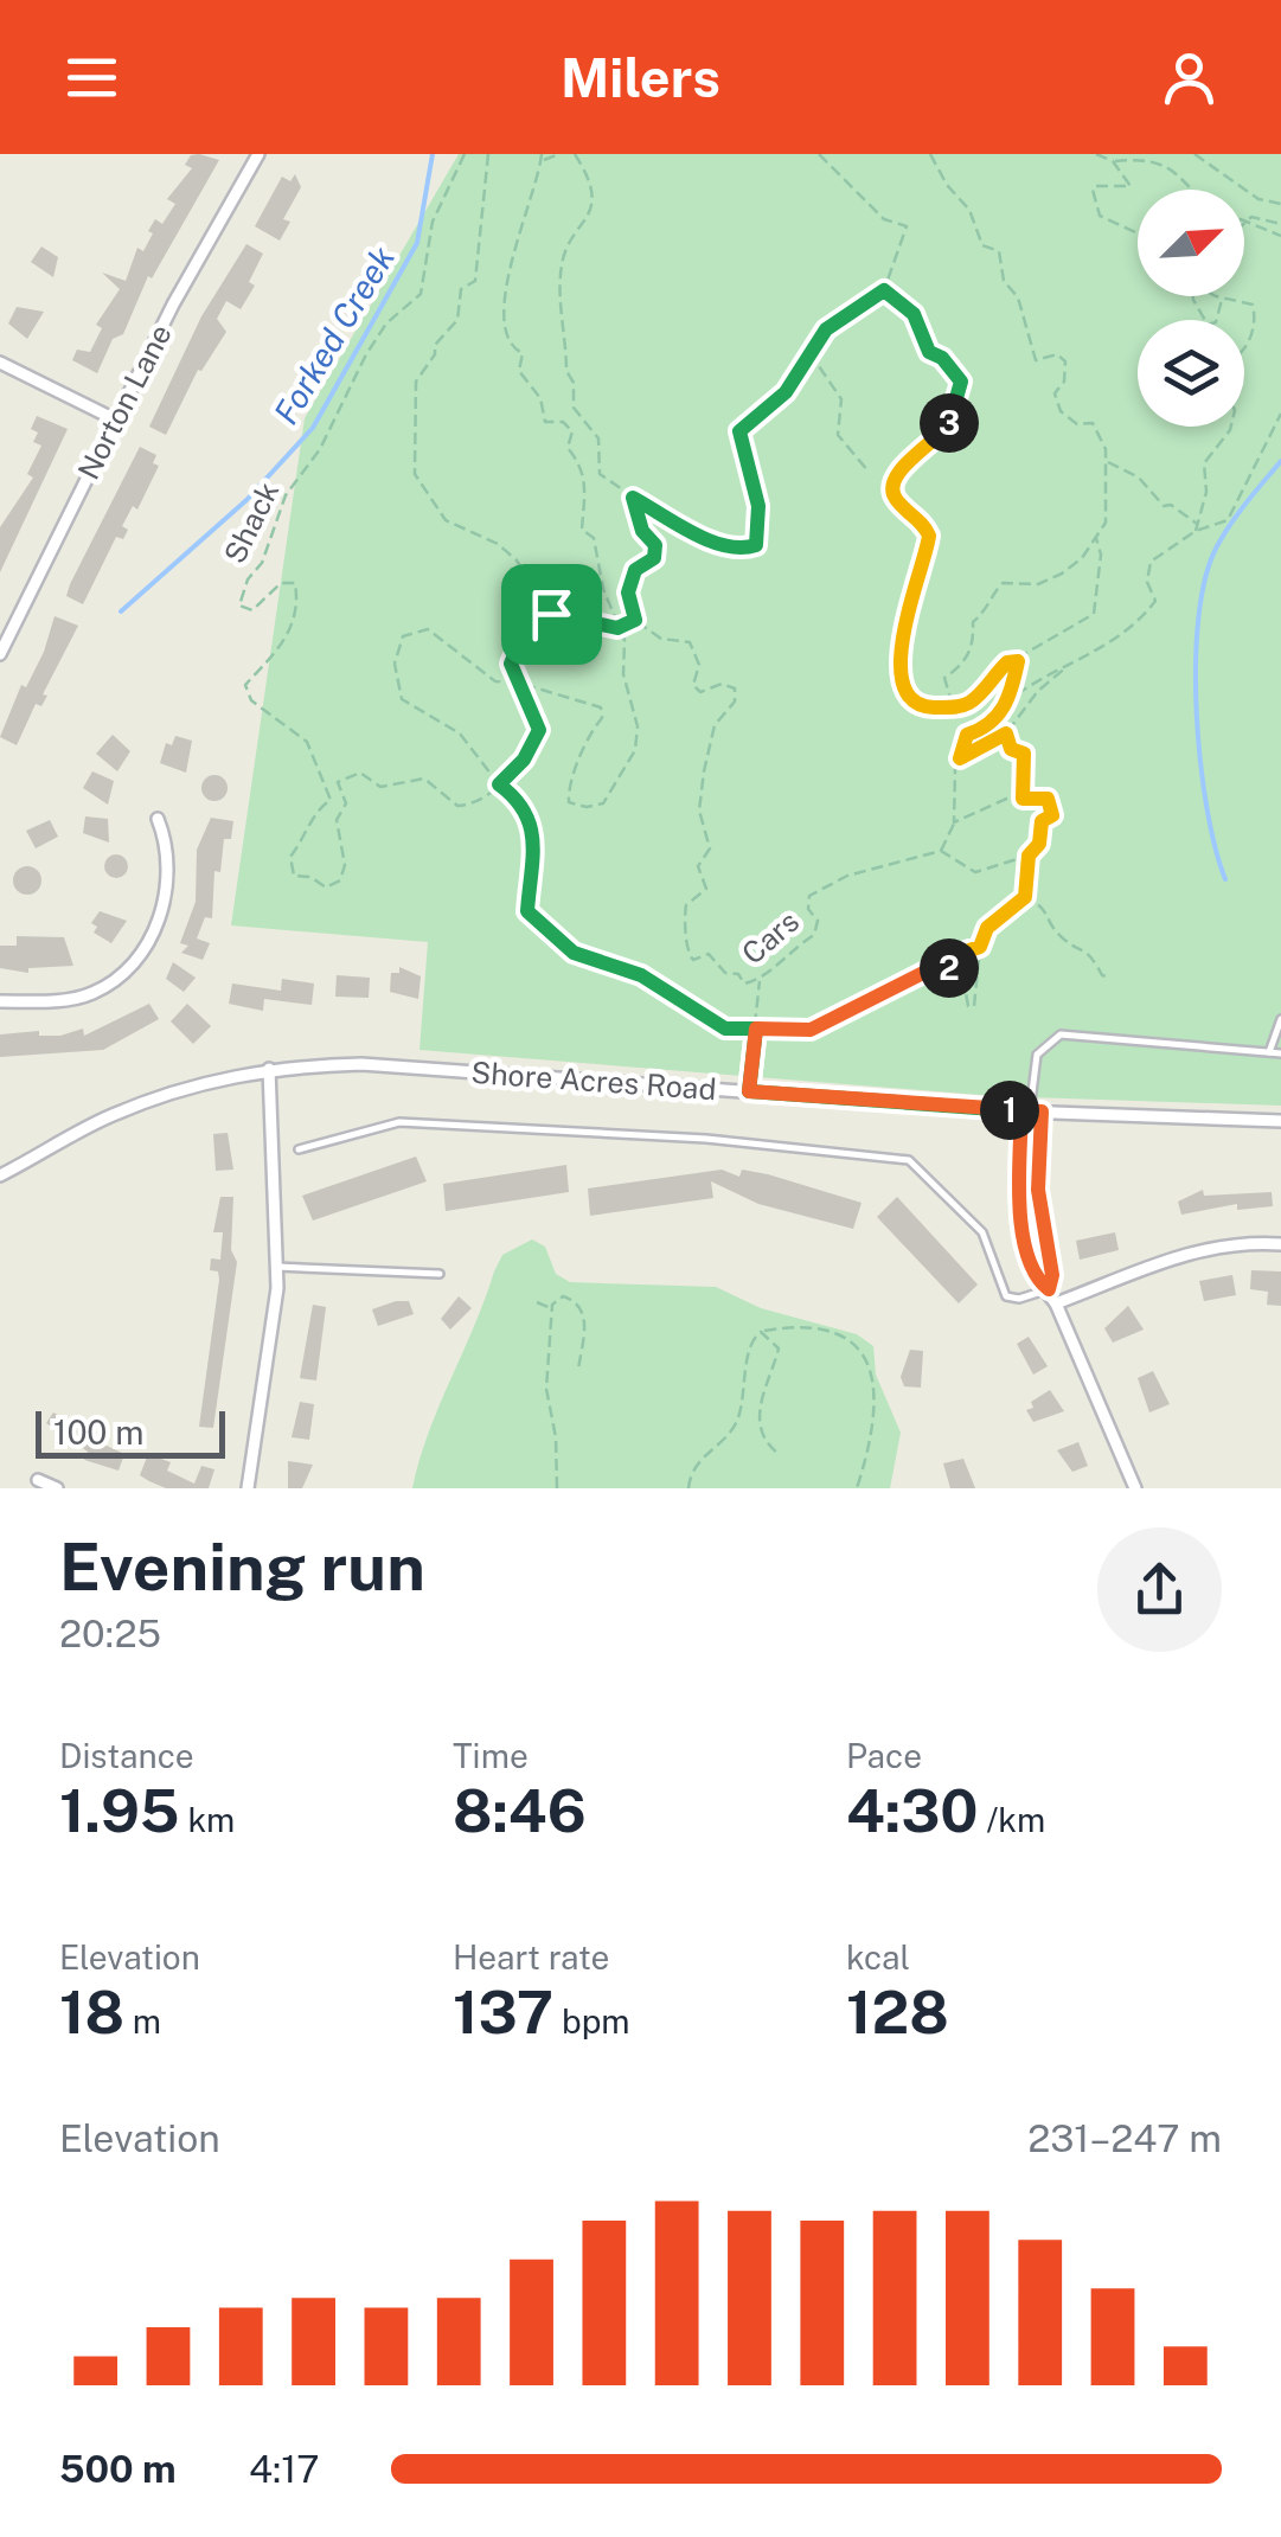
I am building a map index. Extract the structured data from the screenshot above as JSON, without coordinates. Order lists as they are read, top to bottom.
{
  "streets": {
    "street": ["Norton Lane", "Shore Acres Road"],
    "path": ["Shack", "Cars"]
  },
  "water": ["Forked Creek"],
  "scale_bar": "100 m",
  "north": "top right",
  "page": {
    "header": "Milers",
    "pins": ["3", "2", "1"],
    "scale": "100 m",
    "heading": ["Evening run", "20:25"],
    "stats": [
      ["Distance", "1.95 km"],
      ["Time", "8:46"],
      ["Pace", "4:30 /km"],
      ["Elevation", "18 m"],
      ["Heart rate", "137 bpm"],
      ["kcal", "128"]
    ],
    "chart": ["Elevation", "231–247 m"],
    "list": [
      {
        "name": "500 m",
        "note": "4:17"
      }
    ]
  }
}
